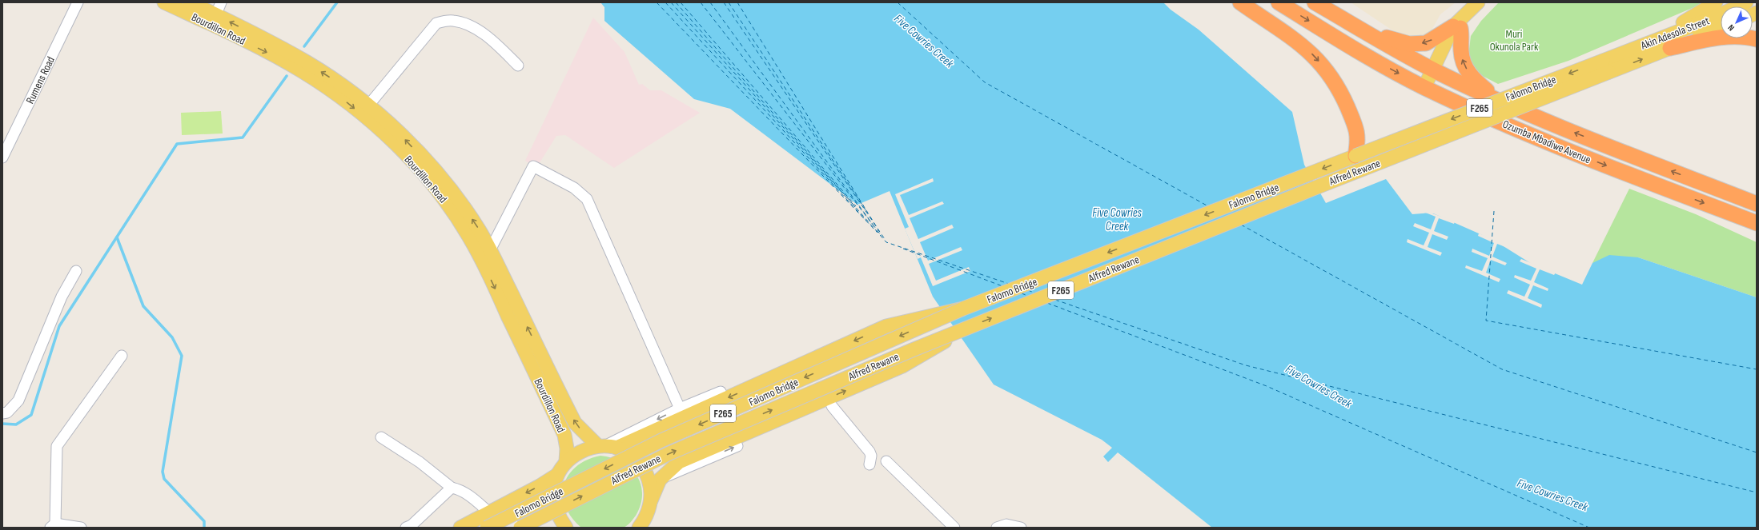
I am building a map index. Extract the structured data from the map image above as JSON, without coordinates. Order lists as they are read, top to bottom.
{
  "streets": {
    "highway": ["Ozumba Mbadiwe Avenue"],
    "main road": [
      "Bourdillon Road",
      "Akin Adesola Street",
      "Falomo Bridge",
      "F265",
      "Alfred Rewane"
    ],
    "street": ["Rumens Road"]
  },
  "crossings": [
    ["Akin Adesola Street", "Falomo Bridge"],
    ["Akin Adesola Street", "Alfred Rewane"]
  ],
  "water": ["Five Cowries Creek"],
  "parks": ["Muri Okunola Park"],
  "north": "bottom left"
}
